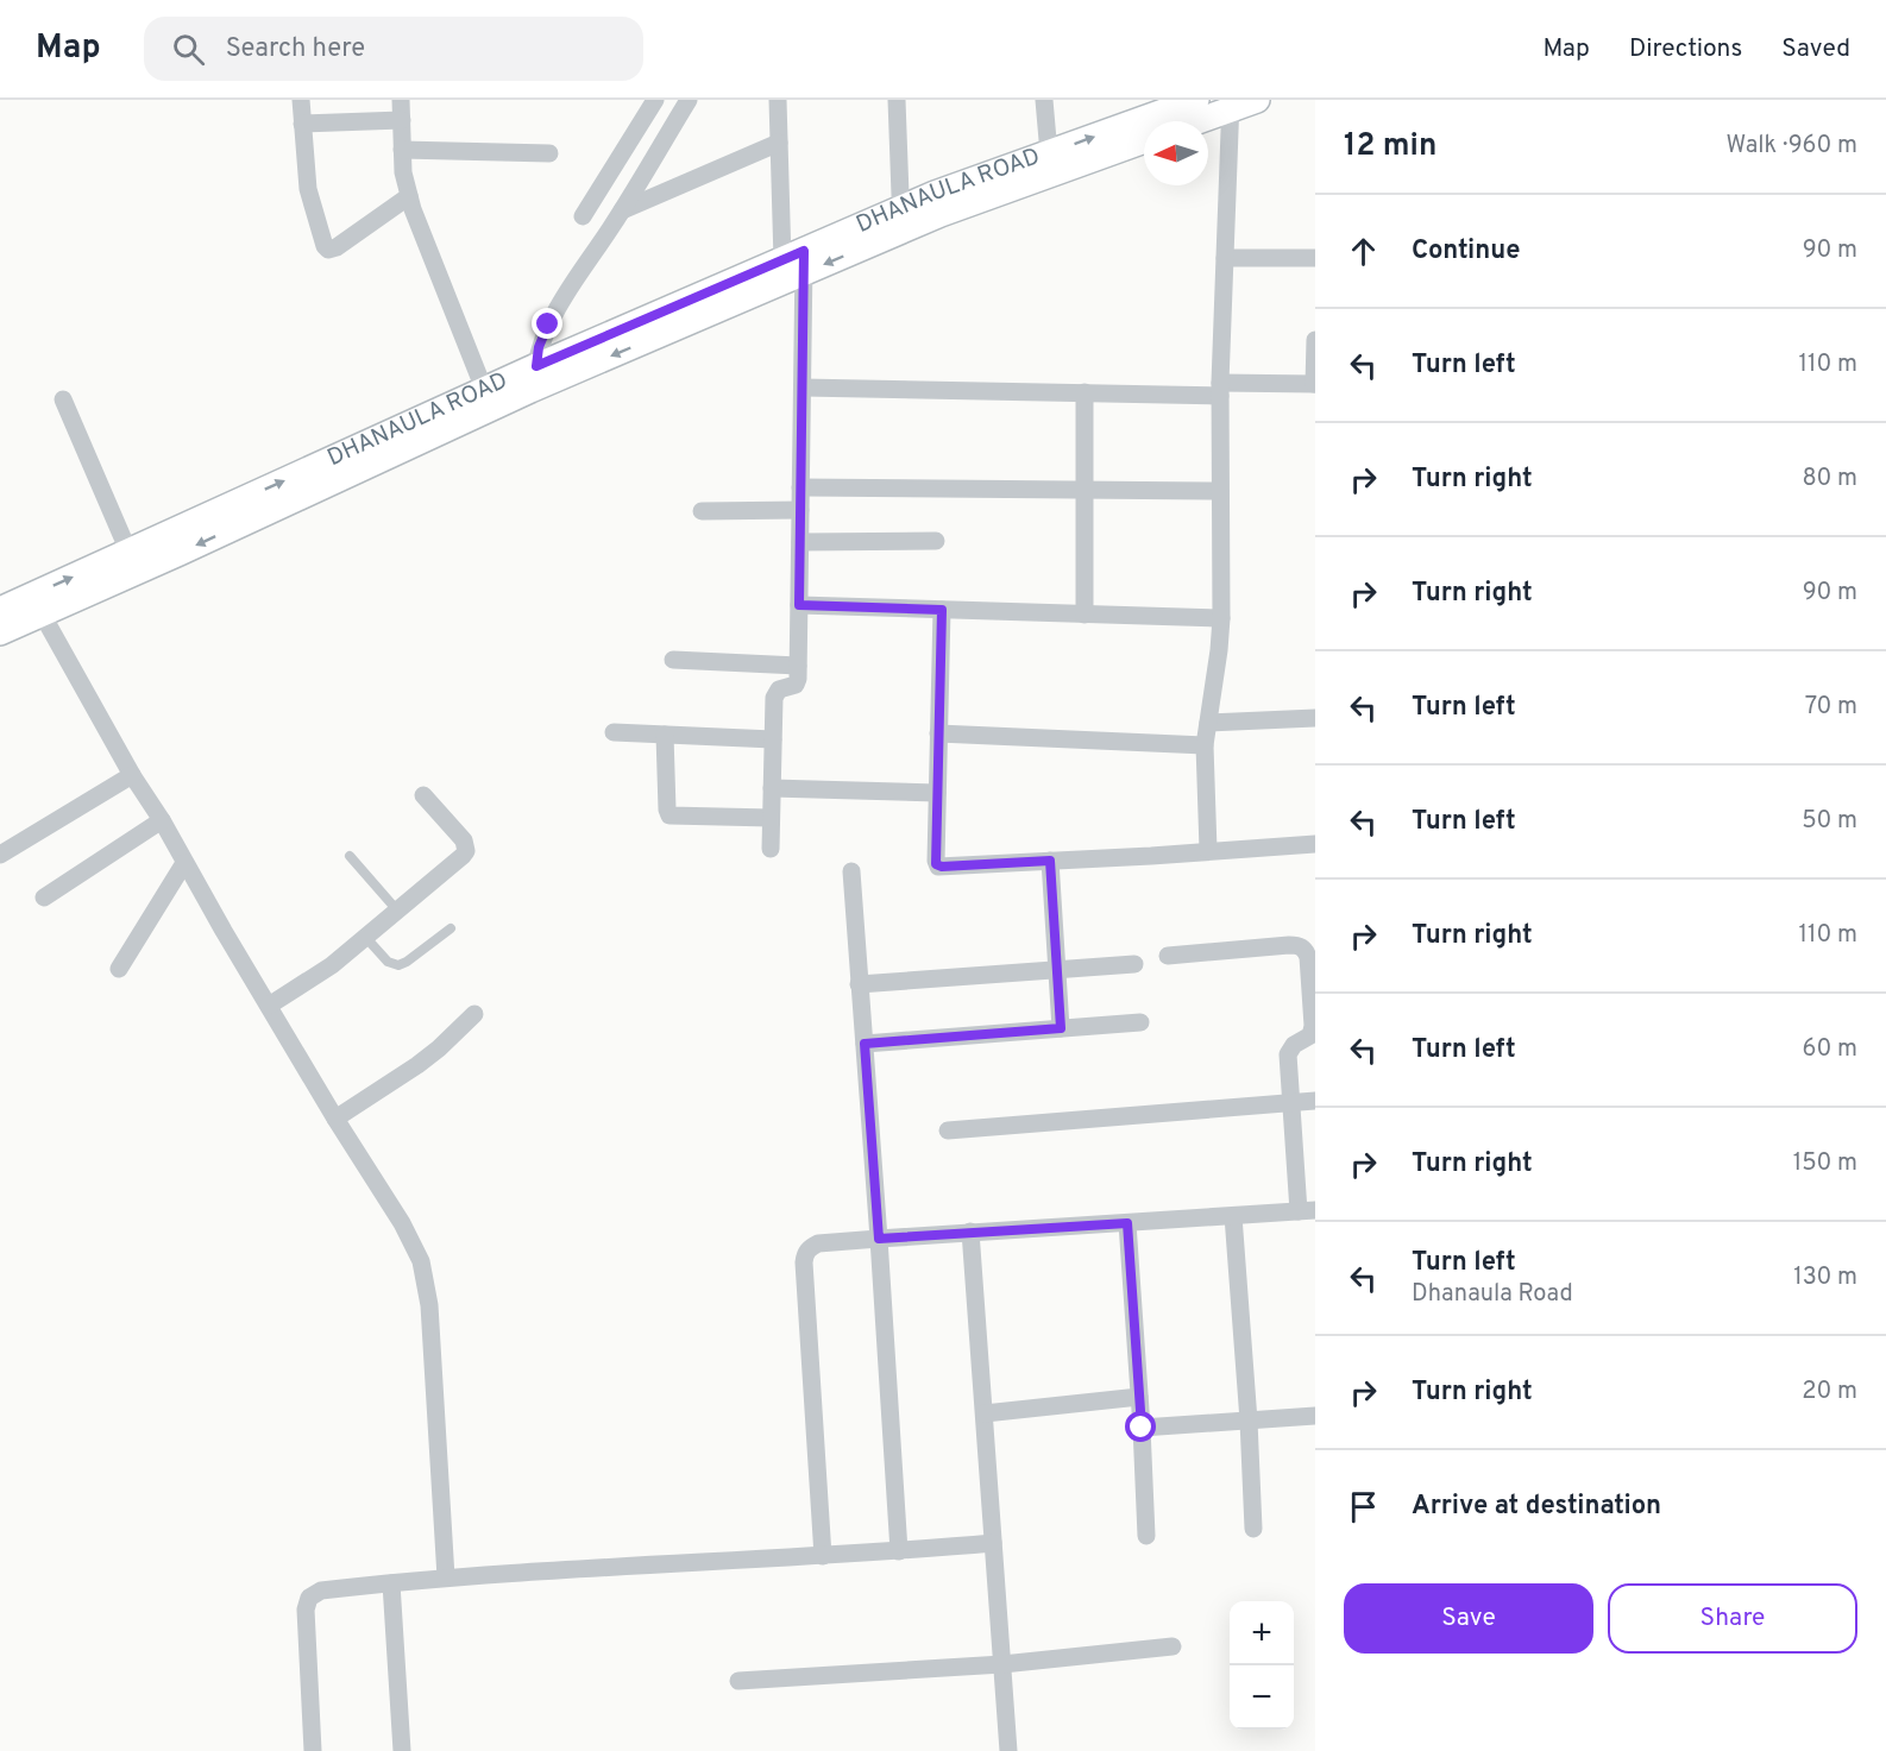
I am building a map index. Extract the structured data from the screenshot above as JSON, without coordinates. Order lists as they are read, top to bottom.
{
  "streets": {
    "street": ["DHANAULA ROAD"]
  },
  "north": "left",
  "page": {
    "header": "Map",
    "search": "Search here",
    "nav": ["Map", "Directions", "Saved"],
    "heading": ["12 min", "Walk · 960 m"],
    "list": [
      ["Continue", "90 m"],
      ["Turn left", "110 m"],
      ["Turn right", "80 m"],
      ["Turn right", "90 m"],
      ["Turn left", "70 m"],
      ["Turn left", "50 m"],
      ["Turn right", "110 m"],
      ["Turn left", "60 m"],
      ["Turn right", "150 m"],
      ["Turn left", "Dhanaula Road", "130 m"],
      ["Turn right", "20 m"],
      "Arrive at destination"
    ],
    "buttons": ["Save", "Share"],
    "map_buttons": ["+", "−"]
  }
}
